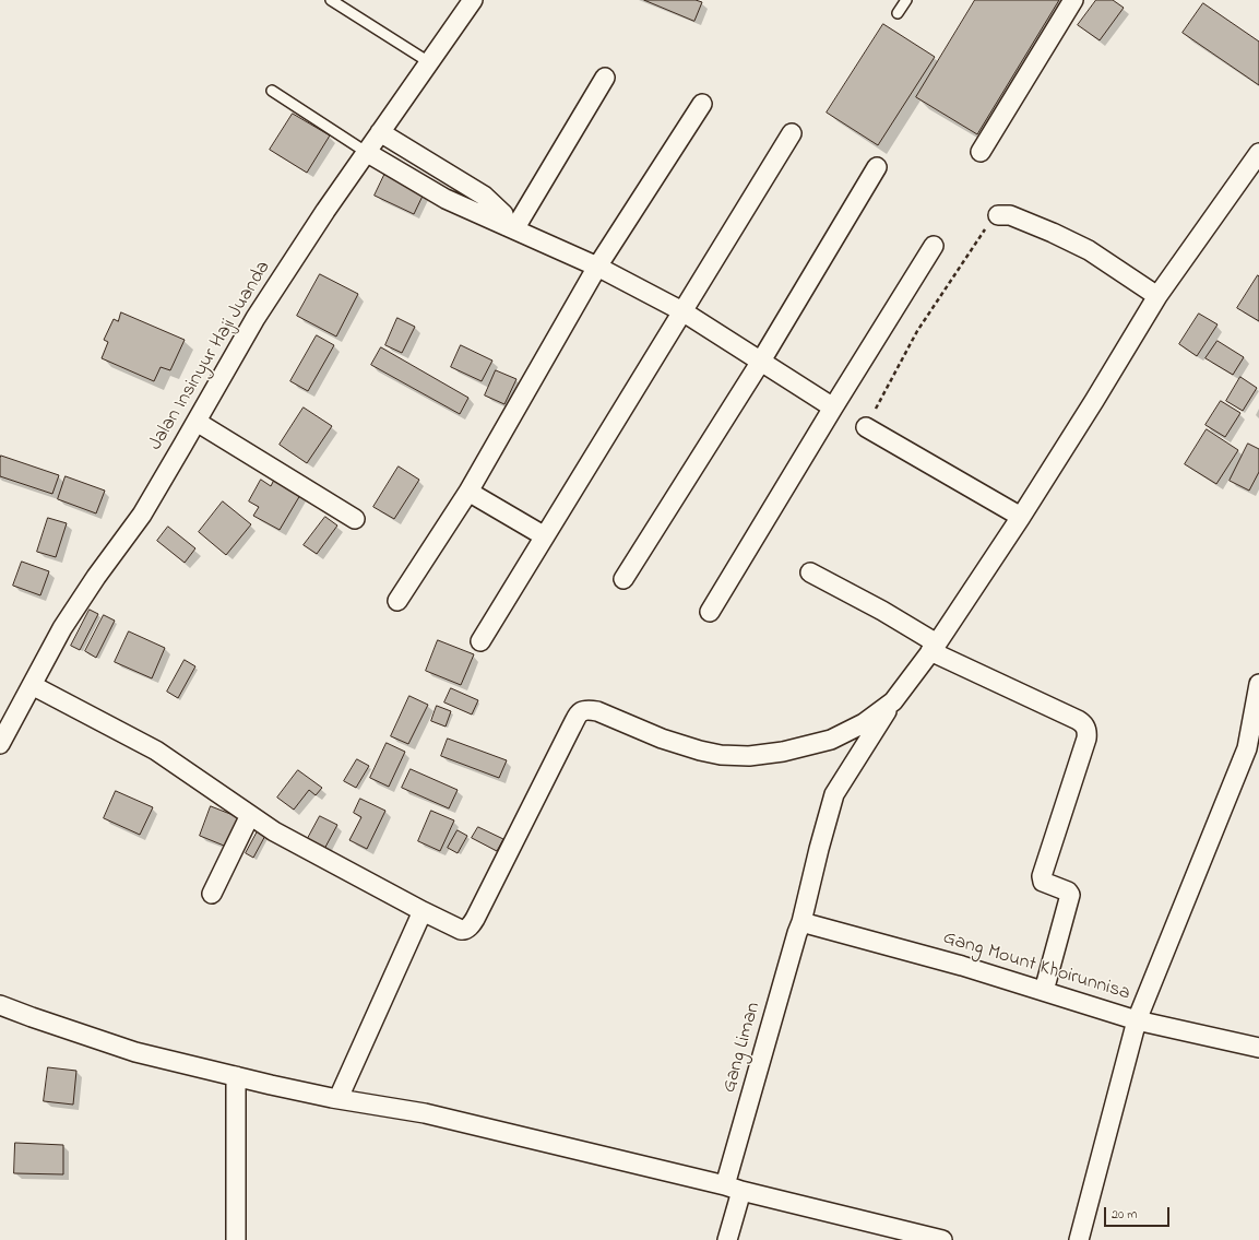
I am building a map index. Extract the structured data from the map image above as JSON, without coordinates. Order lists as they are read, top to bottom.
{
  "streets": {
    "street": ["Jalan Insinyur Haji Juanda", "Gang Mount Khoirunnisa", "Gang Liman"]
  },
  "crossings": [
    ["Gang Mount Khoirunnisa", "Gang Liman"]
  ],
  "scale_bar": "20 m"
}
